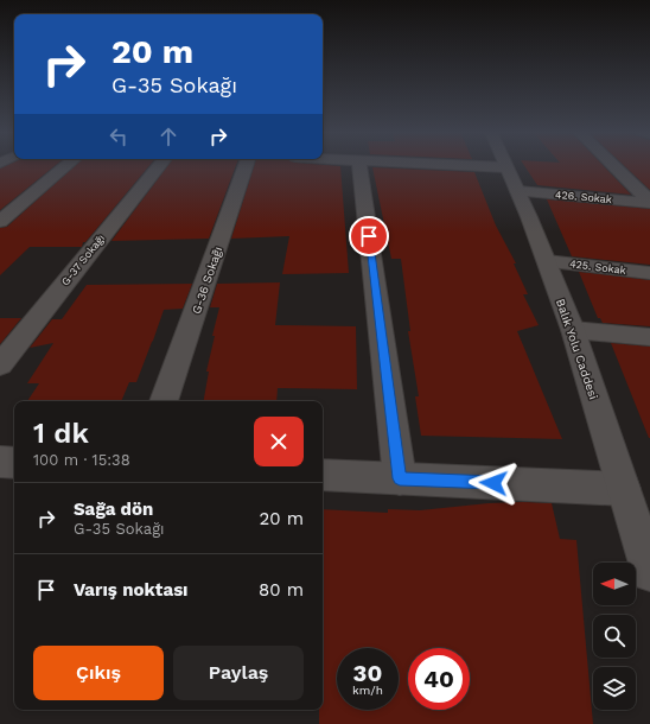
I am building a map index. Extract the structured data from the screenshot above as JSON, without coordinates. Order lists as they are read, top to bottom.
{
  "streets": {
    "street": [
      "426. Sokak",
      "G-37 Sokağı",
      "425. Sokak",
      "G-36 Sokağı",
      "Balık Yolu Caddesi"
    ]
  },
  "crossings": [
    ["426. Sokak", "Balık Yolu Caddesi"],
    ["425. Sokak", "Balık Yolu Caddesi"]
  ],
  "north": "left",
  "page": {
    "turn": ["20 m", "G-35 Sokağı"],
    "heading": ["1 dk", "100 m · 15:38"],
    "list": [
      {
        "name": "Sağa dön",
        "note": "G-35 Sokağı",
        "value": "20 m"
      },
      {
        "name": "Varış noktası",
        "value": "80 m"
      }
    ],
    "buttons": ["Çıkış", "Paylaş"],
    "speed": "30 km/h",
    "limit": "40"
  }
}
